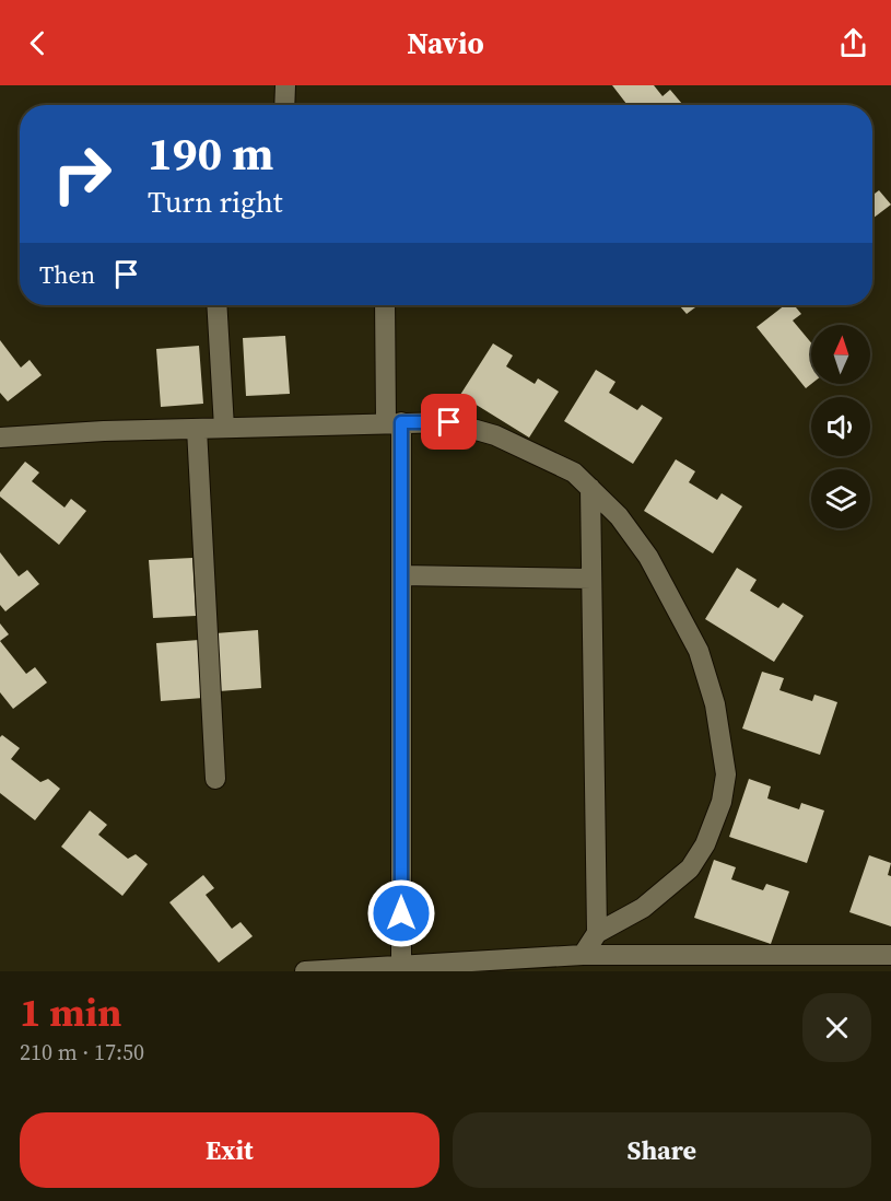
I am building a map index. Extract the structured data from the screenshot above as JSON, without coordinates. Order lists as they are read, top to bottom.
{
  "north": "top",
  "page": {
    "header": "Navio",
    "turn": ["190 m", "Turn right"],
    "then": "Then",
    "heading": ["1 min", "210 m · 17:50"],
    "buttons": ["Exit", "Share"]
  }
}
